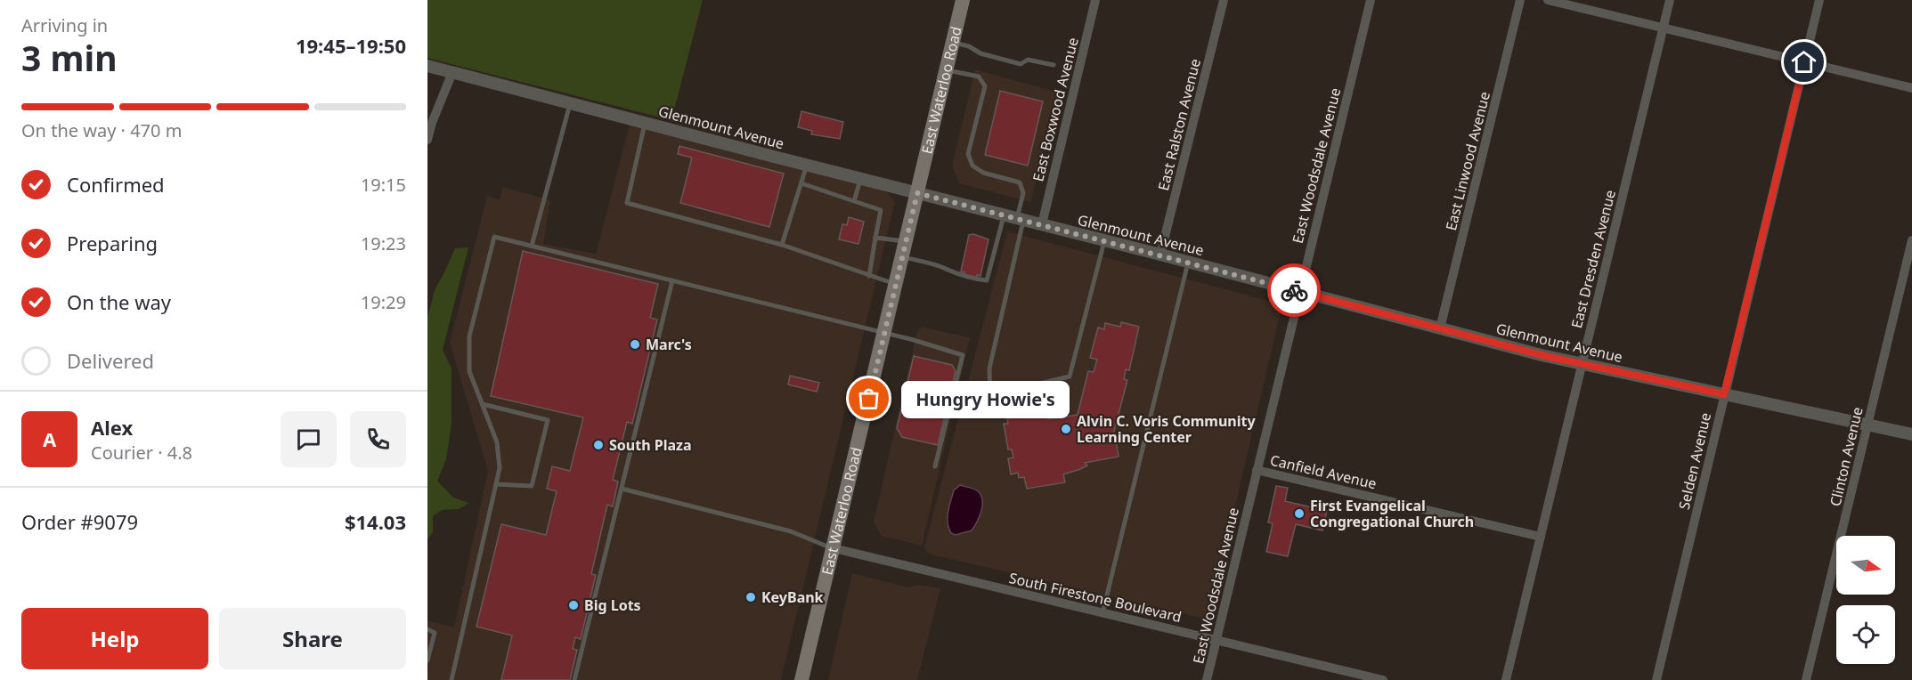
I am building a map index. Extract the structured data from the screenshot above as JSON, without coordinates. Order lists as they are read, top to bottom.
{
  "streets": {
    "main road": ["East Waterloo Road"],
    "street": [
      "East Boxwood Avenue",
      "East Ralston Avenue",
      "Glenmount Avenue",
      "East Linwood Avenue",
      "East Woodsdale Avenue",
      "East Dresden Avenue",
      "Clinton Avenue",
      "Selden Avenue",
      "Canfield Avenue",
      "South Firestone Boulevard"
    ]
  },
  "crossings": [
    ["East Waterloo Road", "Glenmount Avenue"],
    ["East Waterloo Road", "South Firestone Boulevard"],
    ["East Boxwood Avenue", "Glenmount Avenue"],
    ["East Ralston Avenue", "Glenmount Avenue"],
    ["Glenmount Avenue", "East Linwood Avenue"],
    ["Glenmount Avenue", "East Woodsdale Avenue"],
    ["Glenmount Avenue", "East Dresden Avenue"],
    ["Glenmount Avenue", "Clinton Avenue"],
    ["Glenmount Avenue", "Selden Avenue"],
    ["East Woodsdale Avenue", "Canfield Avenue"],
    ["East Woodsdale Avenue", "South Firestone Boulevard"],
    ["East Dresden Avenue", "Canfield Avenue"]
  ],
  "places": [
    "Marc's",
    "Hungry Howie's",
    "Alvin C. Voris Community Learning Center",
    "South Plaza",
    "First Evangelical Congregational Church",
    "KeyBank",
    "Big Lots"
  ],
  "north": "right",
  "page": {
    "heading": ["3 min", "Arriving in", "19:45–19:50"],
    "panel": [
      "Alex",
      "Courier · 4.8",
      "Order #9079",
      "$14.03"
    ],
    "bar": "On the way · 470 m",
    "list": [
      ["Confirmed", "19:15"],
      ["Preparing", "19:23"],
      ["On the way", "19:29"],
      "Delivered"
    ],
    "bubble": "Hungry Howie's",
    "round": "A",
    "buttons": ["Help", "Share"]
  }
}
